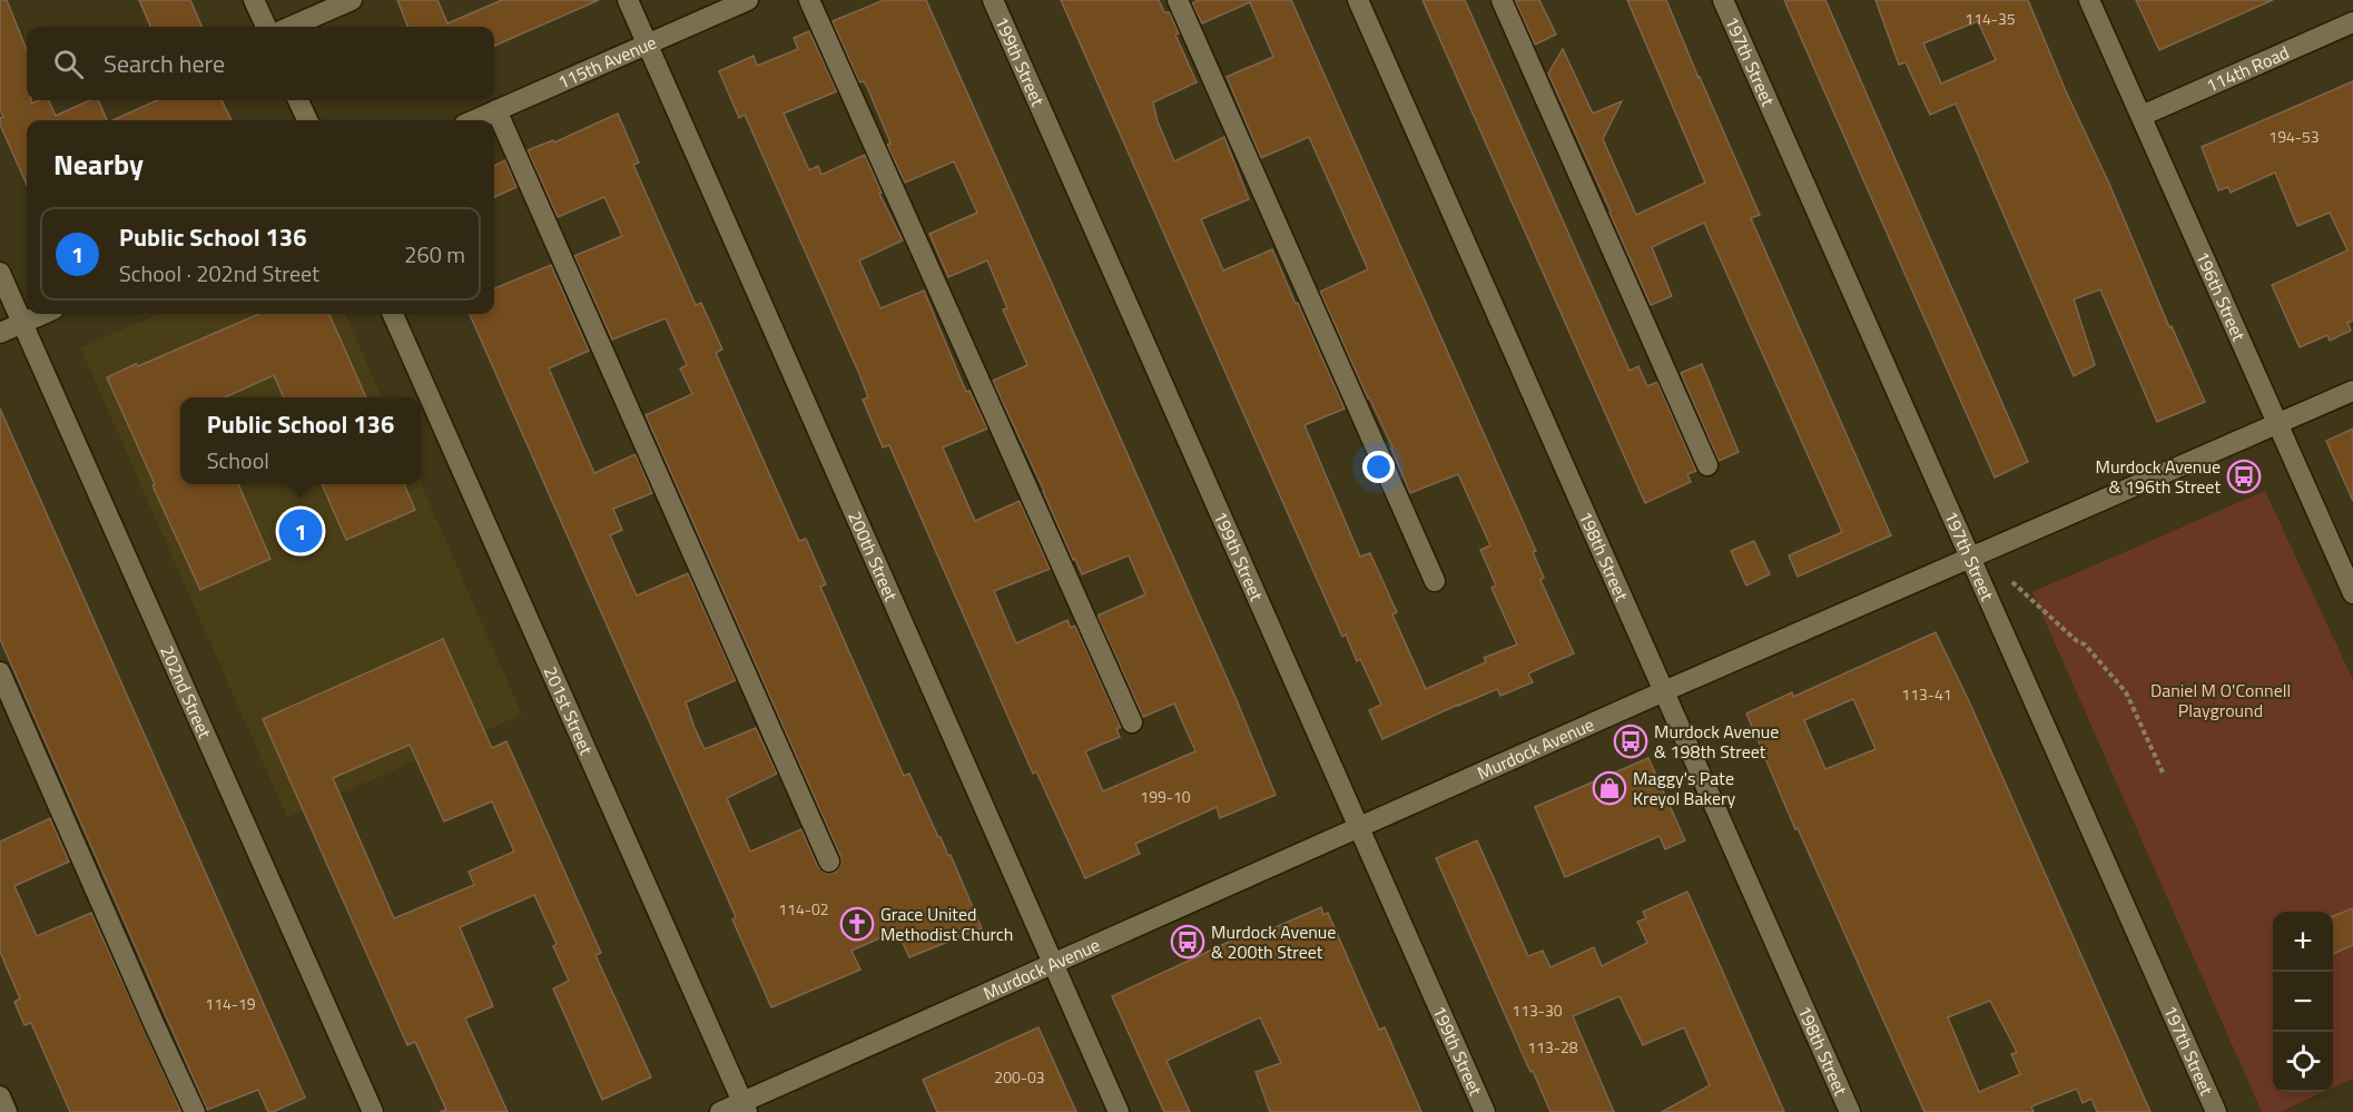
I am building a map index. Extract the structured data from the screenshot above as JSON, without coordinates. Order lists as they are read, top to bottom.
{
  "streets": {
    "street": [
      "199th Street",
      "197th Street",
      "115th Avenue",
      "114th Road",
      "196th Street",
      "198th Street",
      "200th Street",
      "202nd Street",
      "201st Street",
      "Murdock Avenue"
    ]
  },
  "crossings": [
    ["199th Street", "Murdock Avenue"],
    ["197th Street", "Murdock Avenue"],
    ["115th Avenue", "200th Street"],
    ["114th Road", "196th Street"],
    ["196th Street", "Murdock Avenue"],
    ["198th Street", "Murdock Avenue"],
    ["200th Street", "Murdock Avenue"],
    ["201st Street", "Murdock Avenue"]
  ],
  "parks": ["Daniel M O'Connell Playground"],
  "places": {
    "bus stop": ["Murdock Avenue & 196th Street", "Murdock Avenue & 198th Street", "Murdock Avenue & 200th Street"],
    "shop": ["Maggy's Pate Kreyol Bakery"],
    "church": ["Grace United Methodist Church"]
  },
  "house_numbers": [
    "114-35",
    "194-53",
    "113-41",
    "199-10",
    "114-02",
    "114-19",
    "113-30",
    "113-28",
    "200-03"
  ],
  "page": {
    "search": "Search here",
    "heading": "Nearby",
    "list": [
      {
        "mark": "1",
        "name": "Public School 136",
        "note": "School · 202nd Street",
        "value": "260 m"
      }
    ],
    "popup": ["Public School 136", "School"],
    "pins": "1",
    "map_buttons": ["+", "−"]
  }
}
